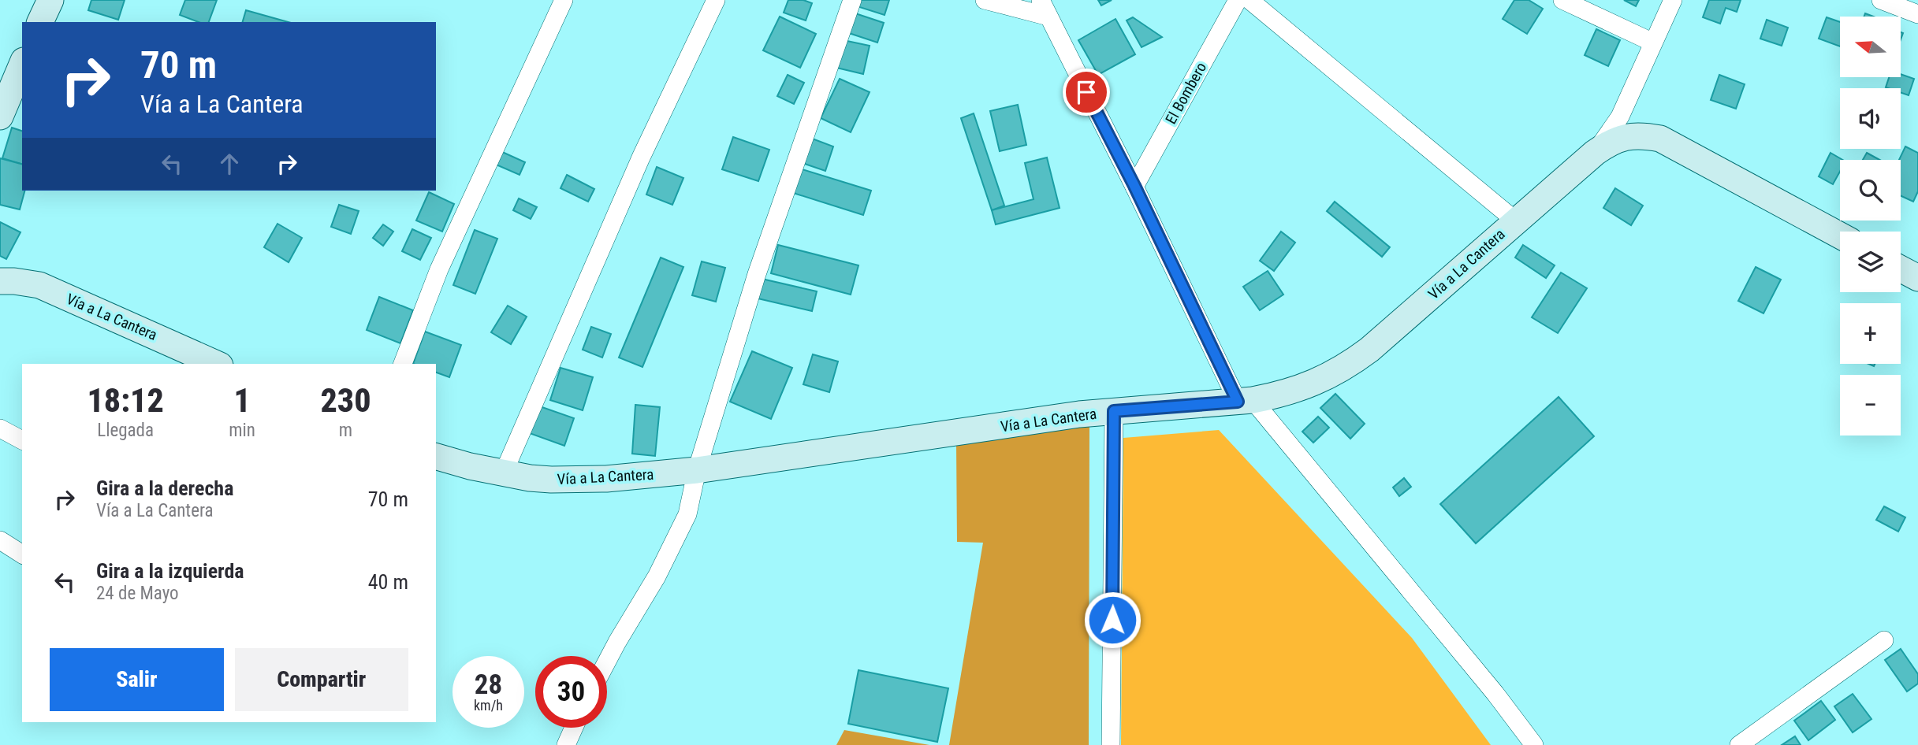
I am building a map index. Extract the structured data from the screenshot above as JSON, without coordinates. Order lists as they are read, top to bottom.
{
  "streets": {
    "main road": ["Vía a La Cantera"],
    "street": ["El Bombero"]
  },
  "north": "left",
  "page": {
    "map_buttons": ["+", "−"],
    "turn": ["70 m", "Vía a La Cantera"],
    "eta": [
      "18:12",
      "Llegada",
      "1",
      "min",
      "230",
      "m"
    ],
    "list": [
      {
        "name": "Gira a la derecha",
        "note": "Vía a La Cantera",
        "value": "70 m"
      },
      {
        "name": "Gira a la izquierda",
        "note": "24 de Mayo",
        "value": "40 m"
      }
    ],
    "buttons": ["Salir", "Compartir"],
    "speed": "28 km/h",
    "limit": "30"
  }
}
